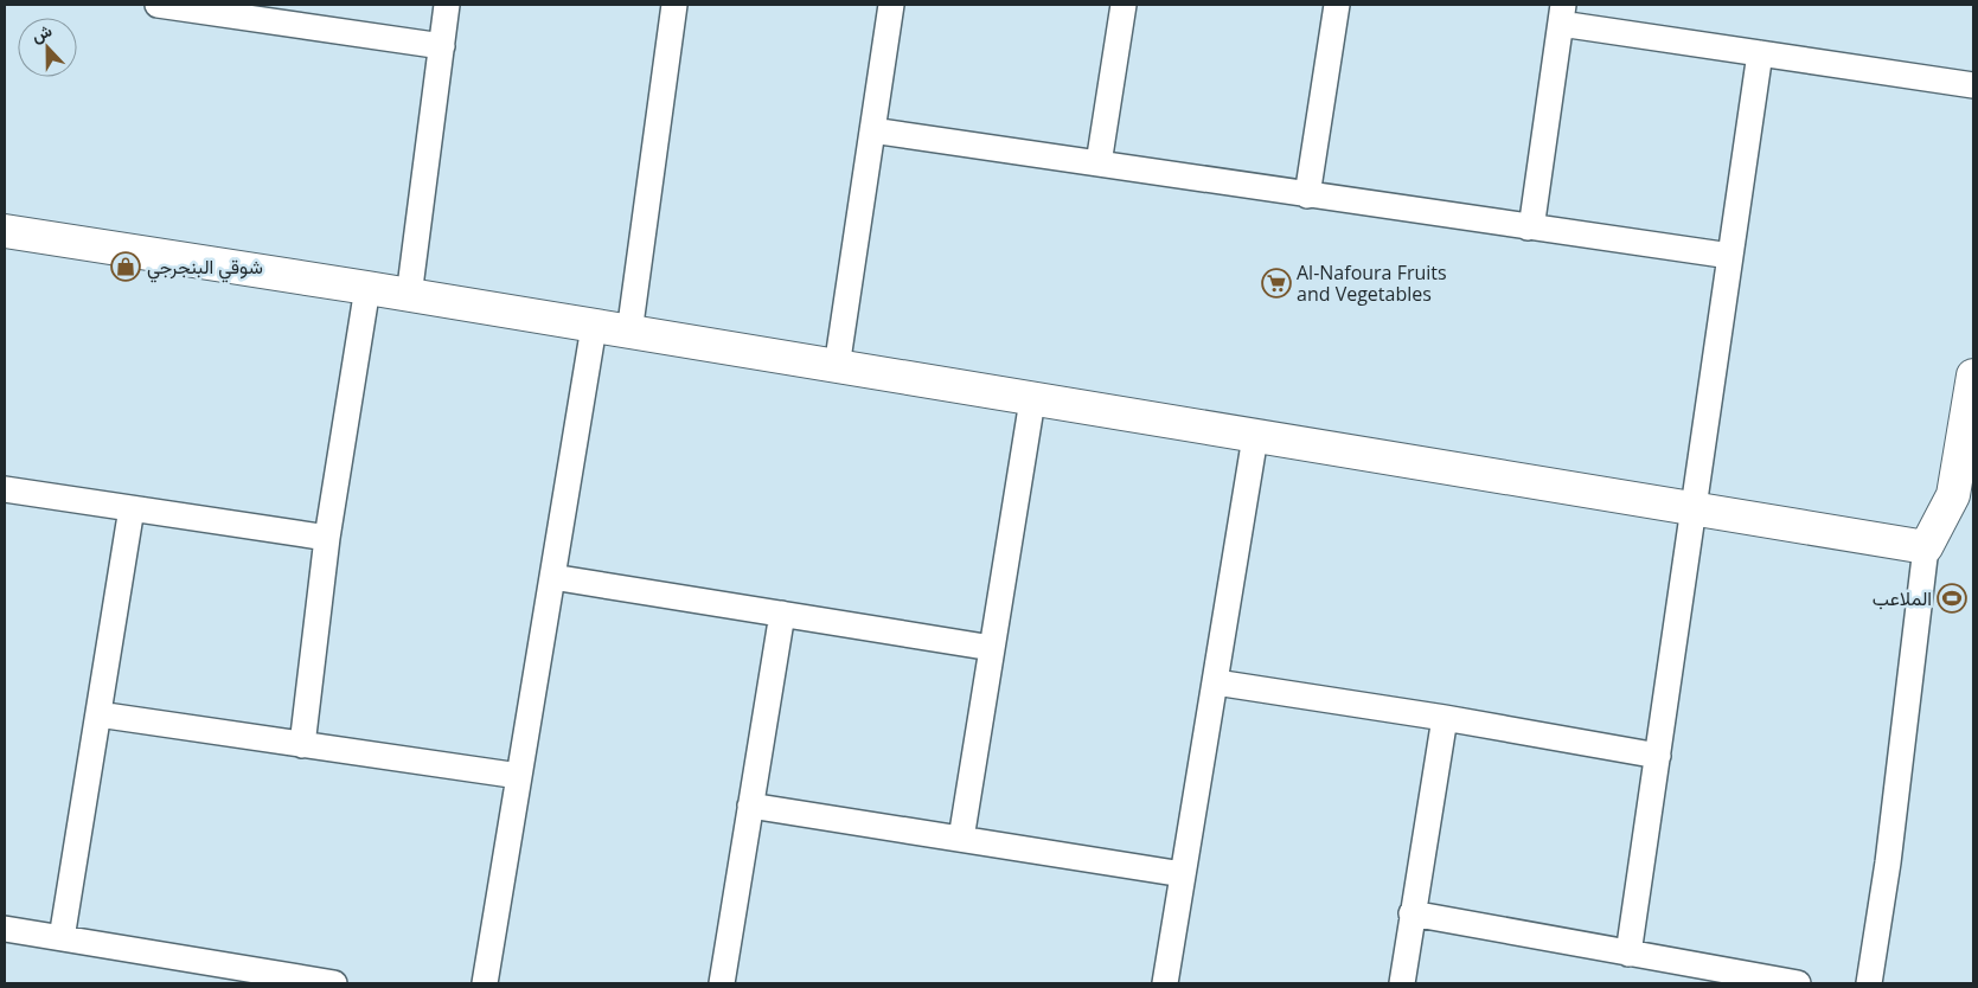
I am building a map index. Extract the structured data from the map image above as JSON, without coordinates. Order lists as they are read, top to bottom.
{
  "places": {
    "shop": ["شوقي البنجرجي"],
    "supermarket": ["Al-Nafoura Fruits and Vegetables"],
    "sports": ["الملاعب"]
  },
  "north": "top"
}
